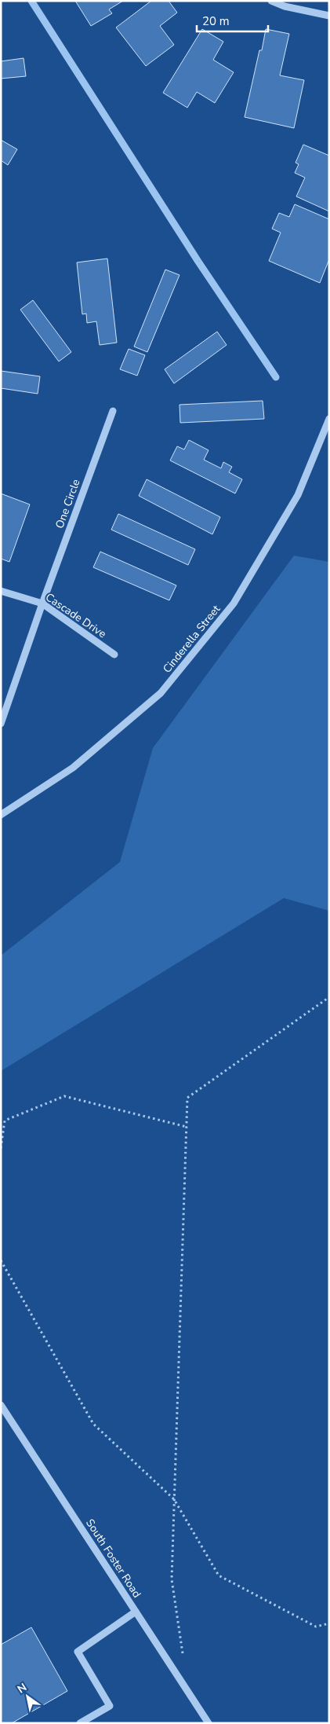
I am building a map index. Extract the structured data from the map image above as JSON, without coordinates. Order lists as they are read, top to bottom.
{
  "streets": {
    "street": [
      "One Circle",
      "Cascade Drive",
      "Cinderella Street",
      "South Foster Road"
    ]
  },
  "crossings": [
    ["One Circle", "Cascade Drive"]
  ],
  "scale_bar": "20 m",
  "north": "top left"
}
